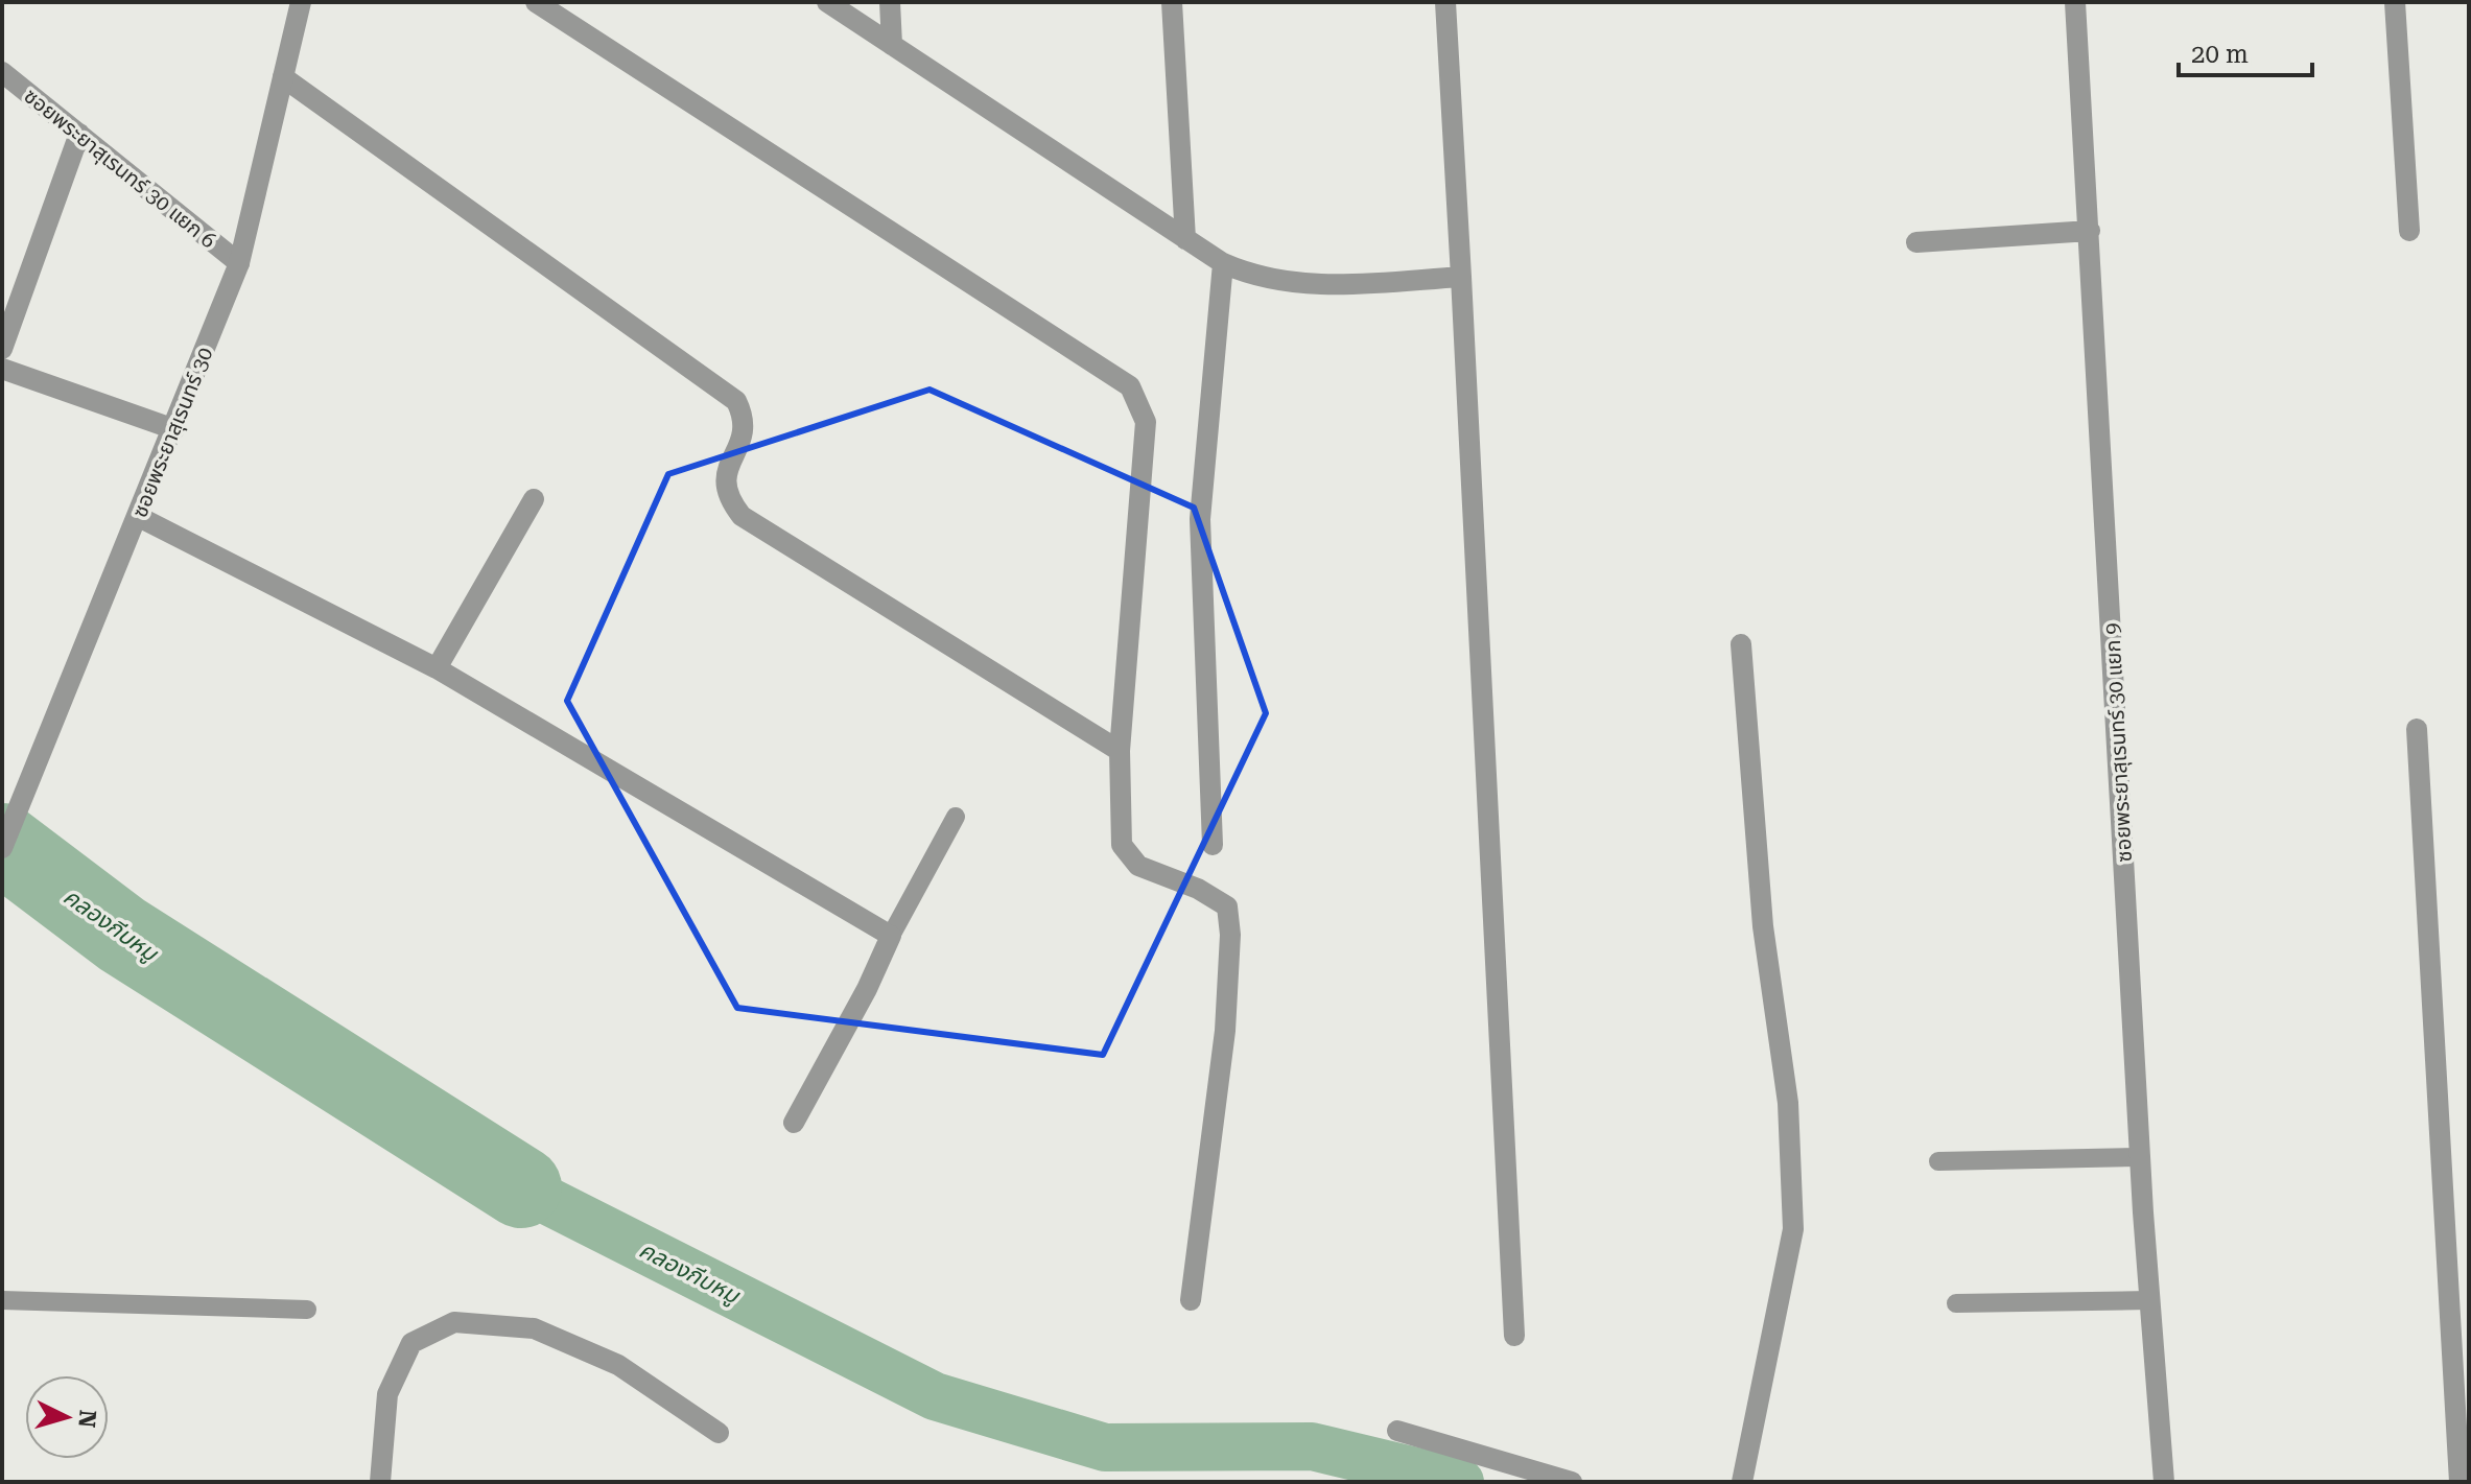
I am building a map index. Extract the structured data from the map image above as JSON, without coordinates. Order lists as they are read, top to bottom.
{
  "streets": {
    "street": ["ซอยพระยาสุเรนทร์ 30 แยก 6", "ซอยพระยาสุเรนทร์ 30", "ซอยพระยาสุเรนทร์ 30 แยก 9"]
  },
  "crossings": [
    ["ซอยพระยาสุเรนทร์ 30 แยก 6", "ซอยพระยาสุเรนทร์ 30"]
  ],
  "water": ["คลองกีบหมู"],
  "scale_bar": "20 m",
  "north": "right"
}
